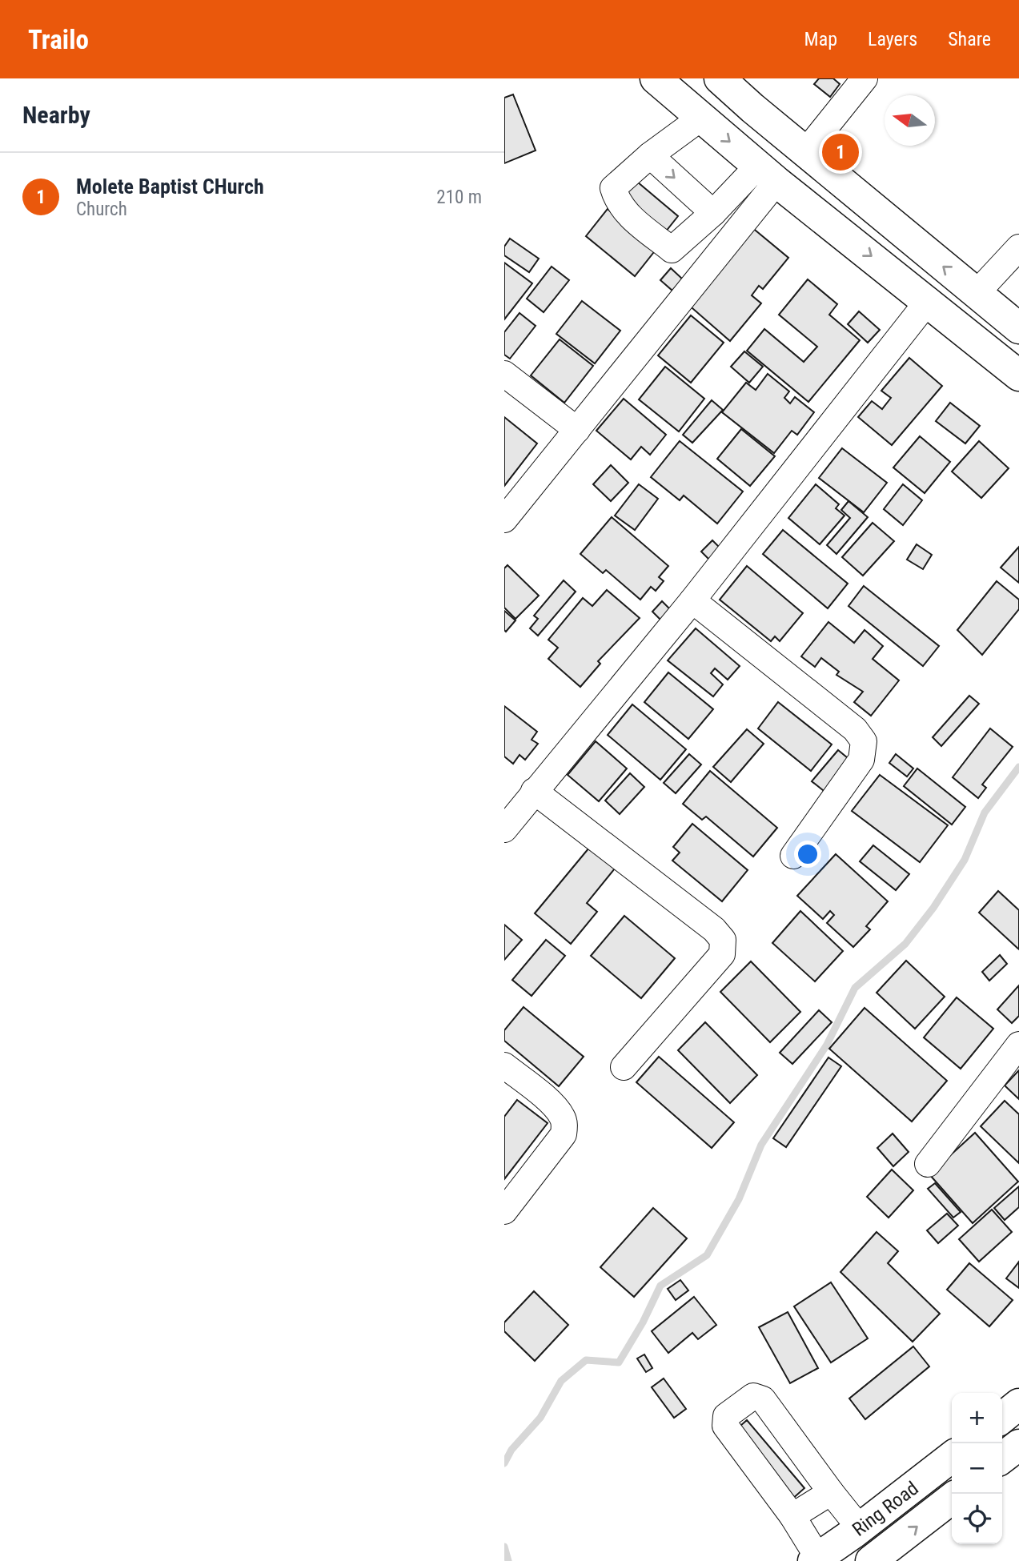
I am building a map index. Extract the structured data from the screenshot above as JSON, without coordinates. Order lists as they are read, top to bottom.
{
  "streets": {
    "main road": ["Ring Road"]
  },
  "north": "left",
  "page": {
    "header": "Trailo",
    "nav": ["Map", "Layers", "Share"],
    "heading": "Nearby",
    "pins": "1",
    "list": [
      {
        "mark": "1",
        "name": "Molete Baptist CHurch",
        "note": "Church",
        "value": "210 m"
      }
    ],
    "map_buttons": ["+", "−"]
  }
}
